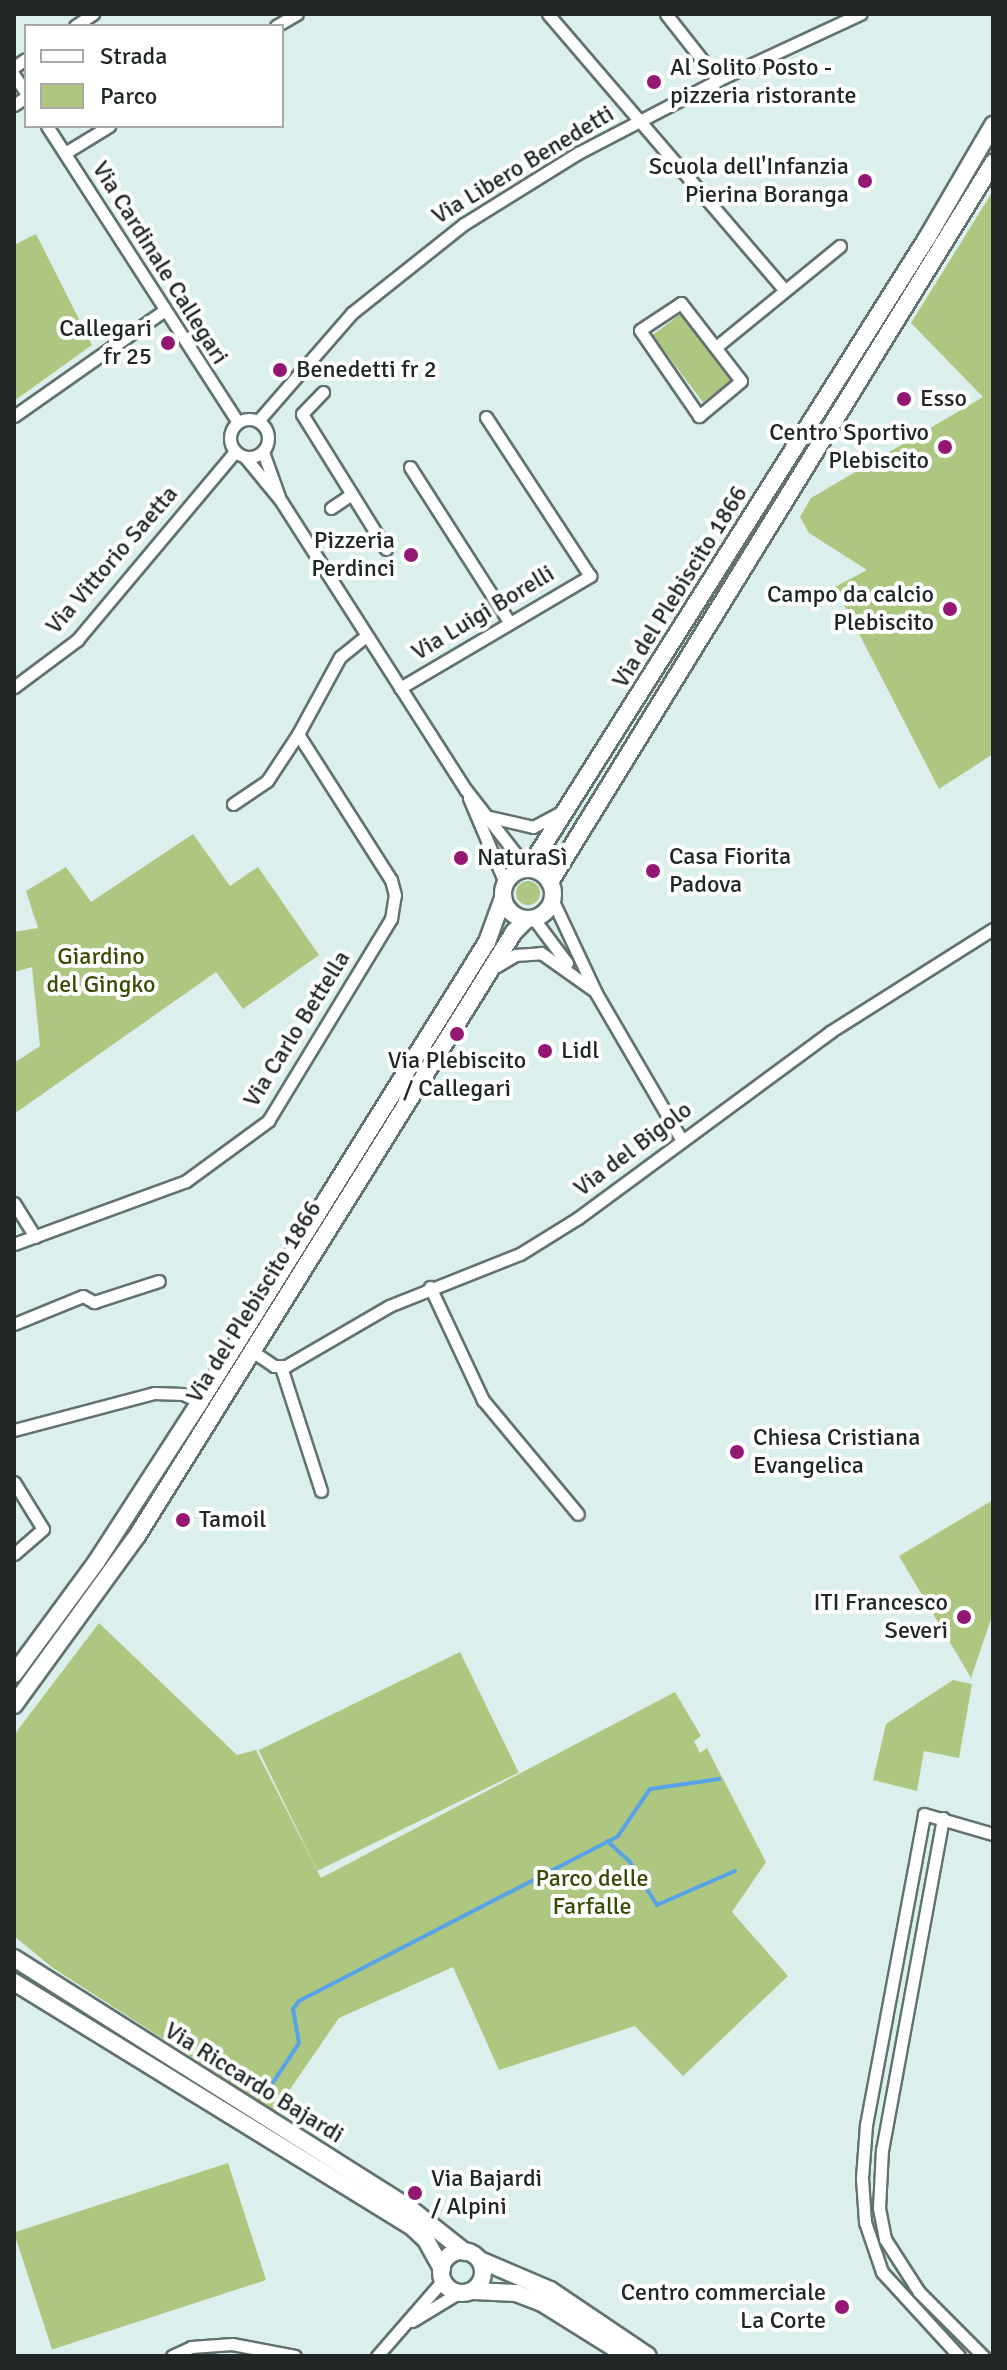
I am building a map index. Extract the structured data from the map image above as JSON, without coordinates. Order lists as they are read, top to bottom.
{
  "streets": {
    "main road": ["Via del Plebiscito 1866", "Via Riccardo Bajardi"],
    "street": [
      "Via Libero Benedetti",
      "Via Cardinale Callegari",
      "Via Vittorio Saetta",
      "Via Luigi Borelli",
      "Via Carlo Bettella",
      "Via del Bigolo"
    ]
  },
  "crossings": [
    ["Via Libero Benedetti", "Via Cardinale Callegari"],
    ["Via Libero Benedetti", "Via Vittorio Saetta"],
    ["Via Cardinale Callegari", "Via Vittorio Saetta"]
  ],
  "parks": ["Giardino del Gingko", "Parco delle Farfalle"],
  "places": [
    "Al Solito Posto - pizzeria ristorante",
    "Scuola dell'Infanzia Pierina Boranga",
    "Callegari fr 25",
    "Benedetti fr 2",
    "Esso",
    "Centro Sportivo Plebiscito",
    "Pizzeria Perdinci",
    "Campo da calcio Plebiscito",
    "NaturaSì",
    "Casa Fiorita Padova",
    "Via Plebiscito / Callegari",
    "Lidl",
    "Chiesa Cristiana Evangelica",
    "Tamoil",
    "ITI Francesco Severi",
    "Via Bajardi / Alpini",
    "Centro commerciale La Corte"
  ],
  "legend": ["Strada", "Parco"]
}
